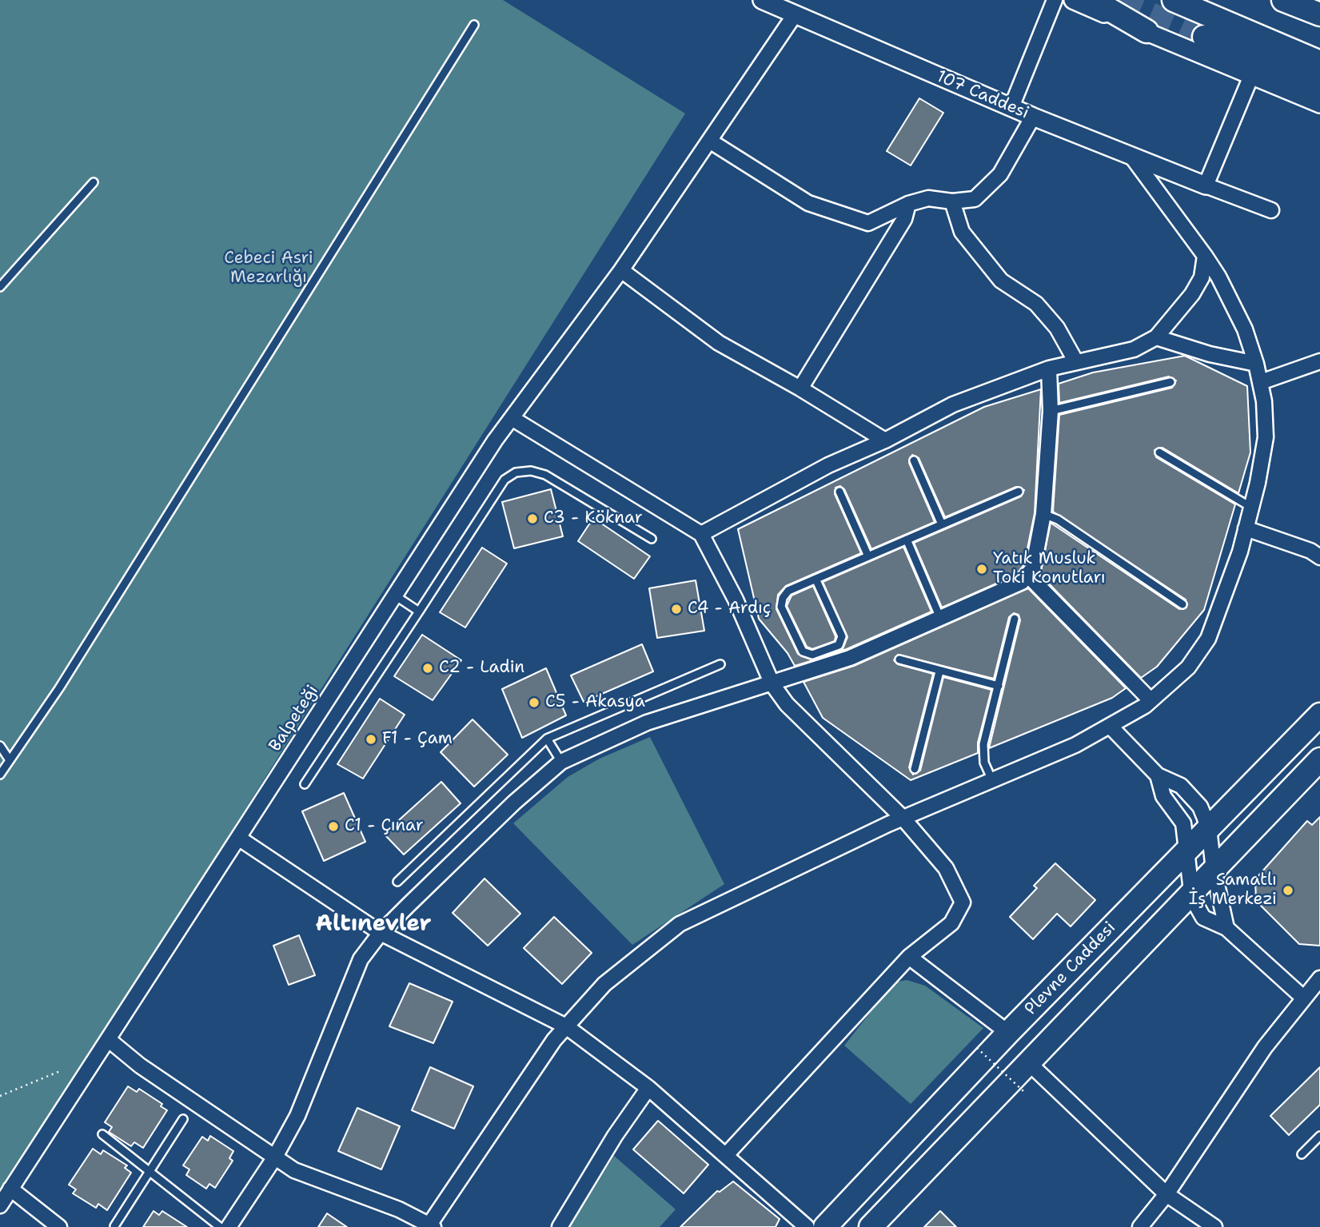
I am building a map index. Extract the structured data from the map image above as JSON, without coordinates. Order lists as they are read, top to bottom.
{
  "streets": {
    "main road": ["Plevne Caddesi"],
    "street": ["107 Caddesi", "Balpeteği"]
  },
  "crossings": [
    ["107 Caddesi", "Balpeteği"]
  ],
  "districts": ["Altınevler"],
  "parks": ["Cebeci Asri Mezarlığı"],
  "places": [
    "C3 - Köknar",
    "Yatık Musluk Toki Konutları",
    "C4 - Ardıç",
    "C2 - Ladin",
    "C5 - Akasya",
    "F1 - Çam",
    "C1 - Çınar",
    "Samatlı İş Merkezi"
  ]
}
